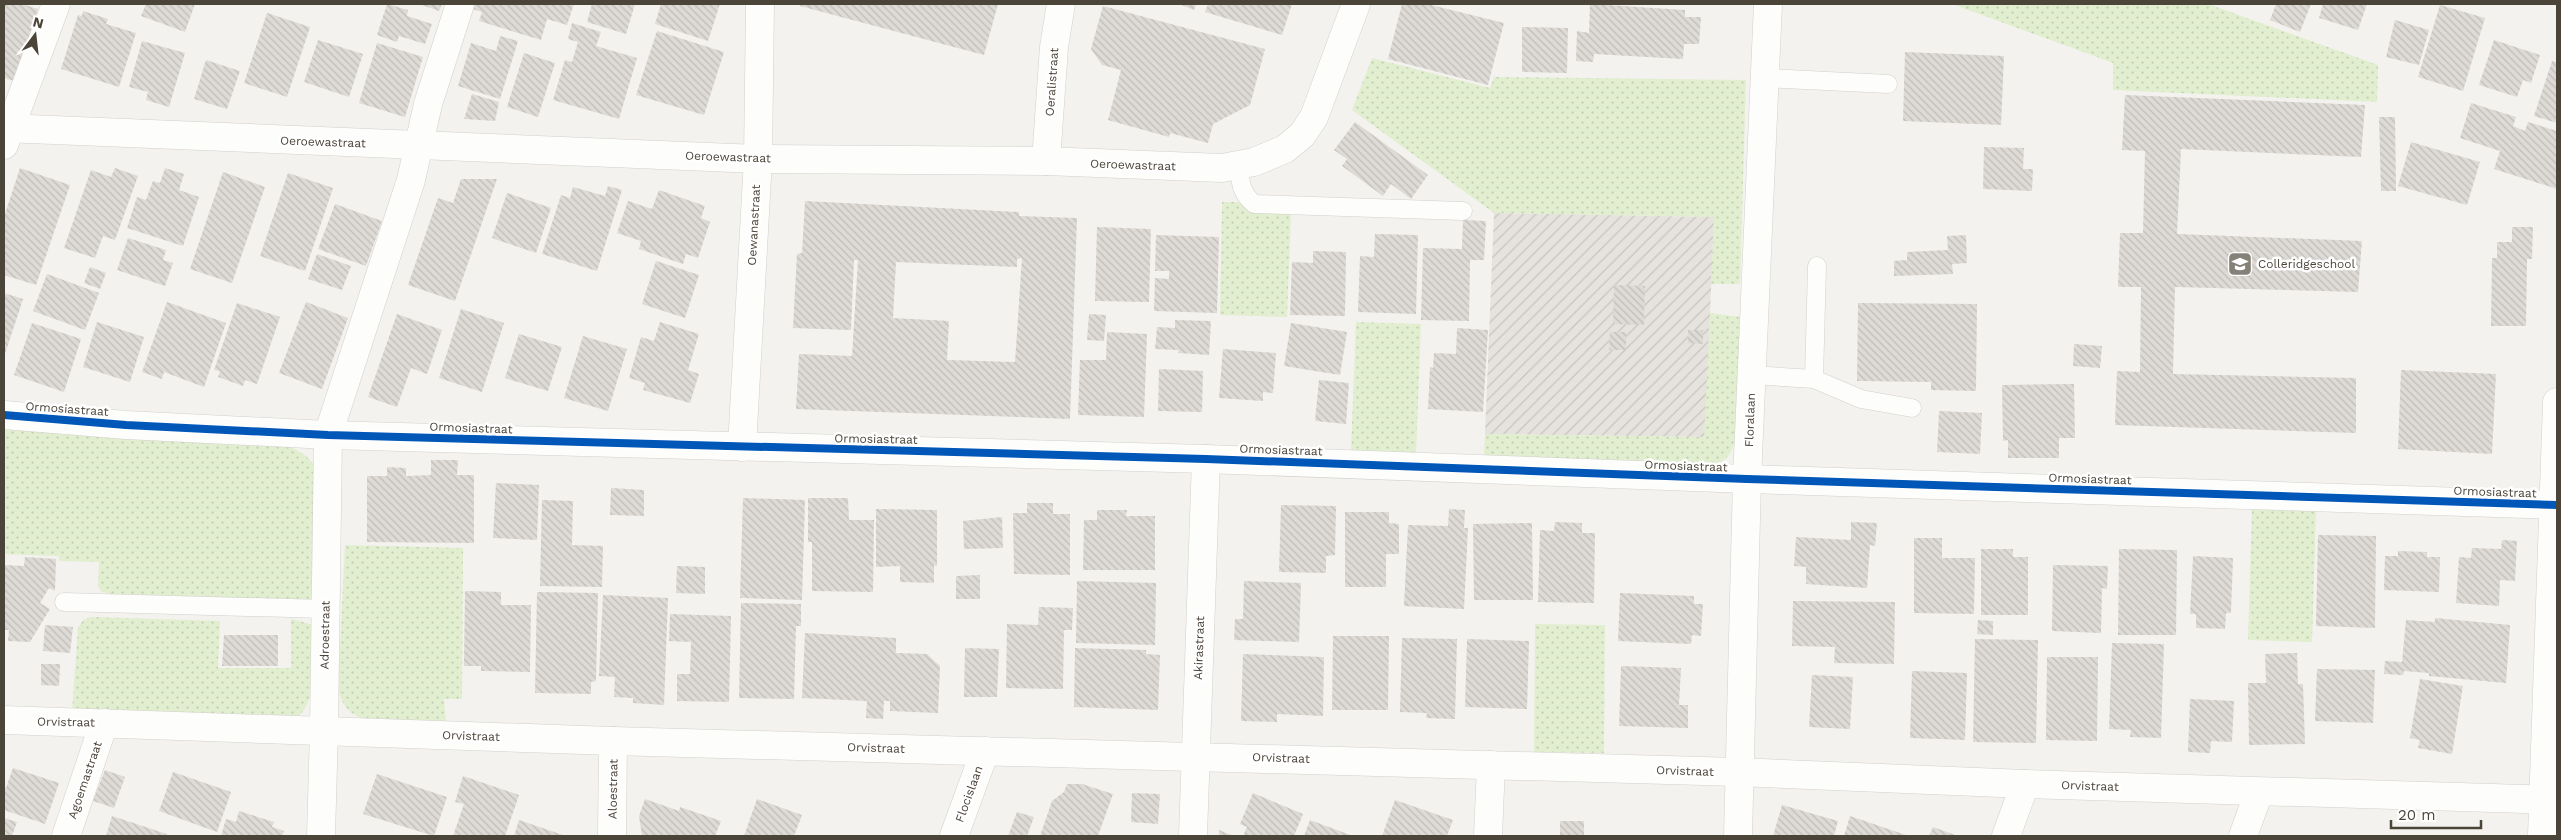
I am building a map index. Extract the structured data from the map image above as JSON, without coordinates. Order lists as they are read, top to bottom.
{
  "streets": {
    "street": [
      "Oeralistraat",
      "Oeroewastraat",
      "Oewanastraat",
      "Ormosiastraat",
      "Floralaan",
      "Adroestraat",
      "Akirastraat",
      "Orvistraat",
      "Agoemastraat",
      "Aloestraat",
      "Flocislaan"
    ]
  },
  "crossings": [
    ["Oeralistraat", "Oeroewastraat"],
    ["Oeroewastraat", "Oewanastraat"],
    ["Oeroewastraat", "Adroestraat"],
    ["Oewanastraat", "Ormosiastraat"],
    ["Ormosiastraat", "Floralaan"],
    ["Ormosiastraat", "Adroestraat"],
    ["Ormosiastraat", "Akirastraat"],
    ["Floralaan", "Orvistraat"],
    ["Adroestraat", "Orvistraat"],
    ["Akirastraat", "Orvistraat"],
    ["Orvistraat", "Agoemastraat"],
    ["Orvistraat", "Aloestraat"],
    ["Orvistraat", "Flocislaan"]
  ],
  "places": {
    "school or university": ["Colleridgeschool"]
  },
  "scale_bar": "20 m",
  "north": "top"
}
